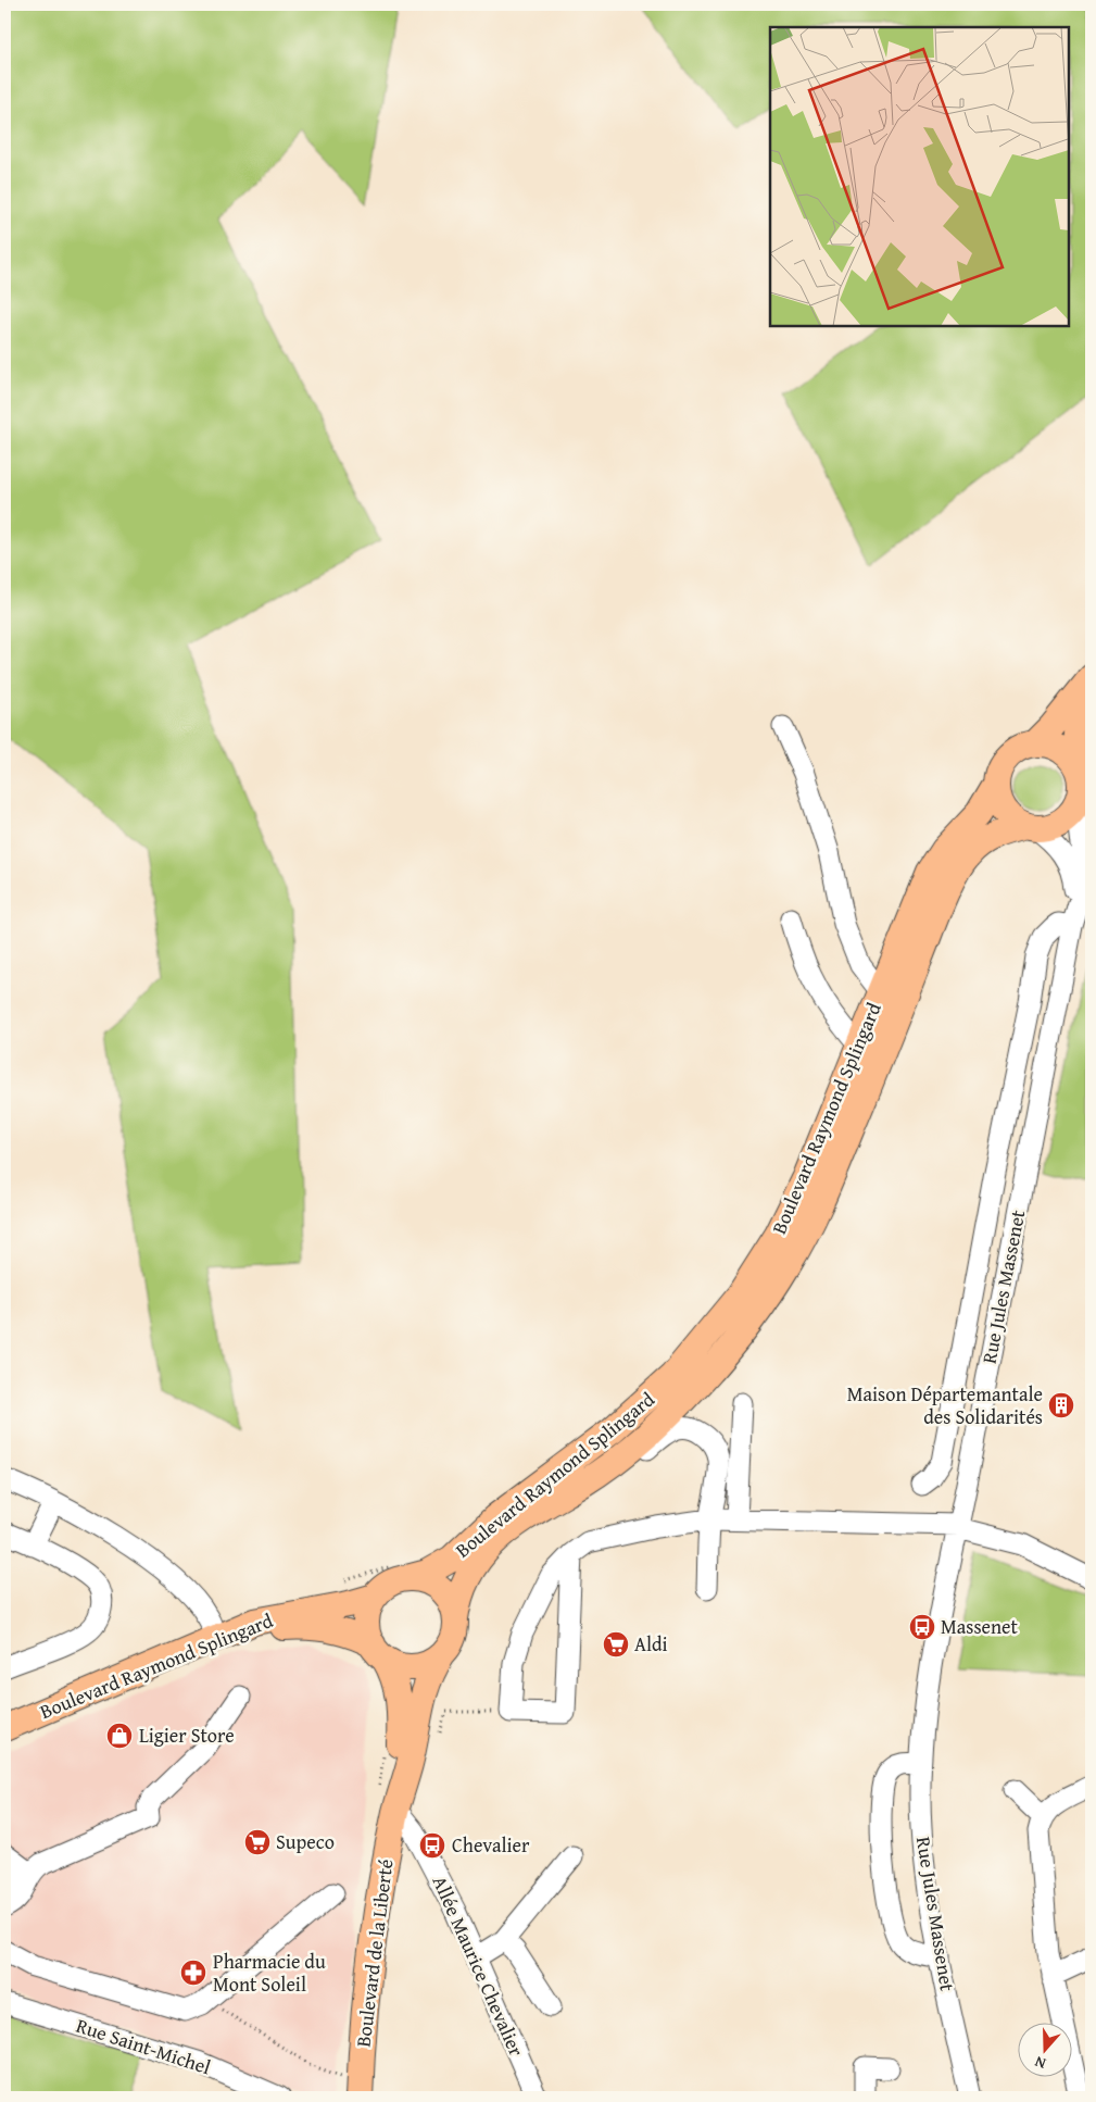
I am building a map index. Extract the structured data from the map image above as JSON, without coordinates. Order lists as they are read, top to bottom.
{
  "streets": {
    "main road": ["Boulevard Raymond Splingard", "Boulevard de la Liberté"],
    "street": ["Rue Jules Massenet", "Allée Maurice Chevalier", "Rue Saint-Michel"]
  },
  "crossings": [
    ["Boulevard Raymond Splingard", "Rue Jules Massenet"],
    ["Boulevard Raymond Splingard", "Boulevard de la Liberté"],
    ["Boulevard de la Liberté", "Allée Maurice Chevalier"]
  ],
  "places": {
    "building": ["Maison Départemantale des Solidarités"],
    "bus stop": ["Massenet", "Chevalier"],
    "supermarket": ["Aldi", "Supeco"],
    "shop": ["Ligier Store"],
    "pharmacy": ["Pharmacie du Mont Soleil"]
  },
  "north": "bottom"
}
